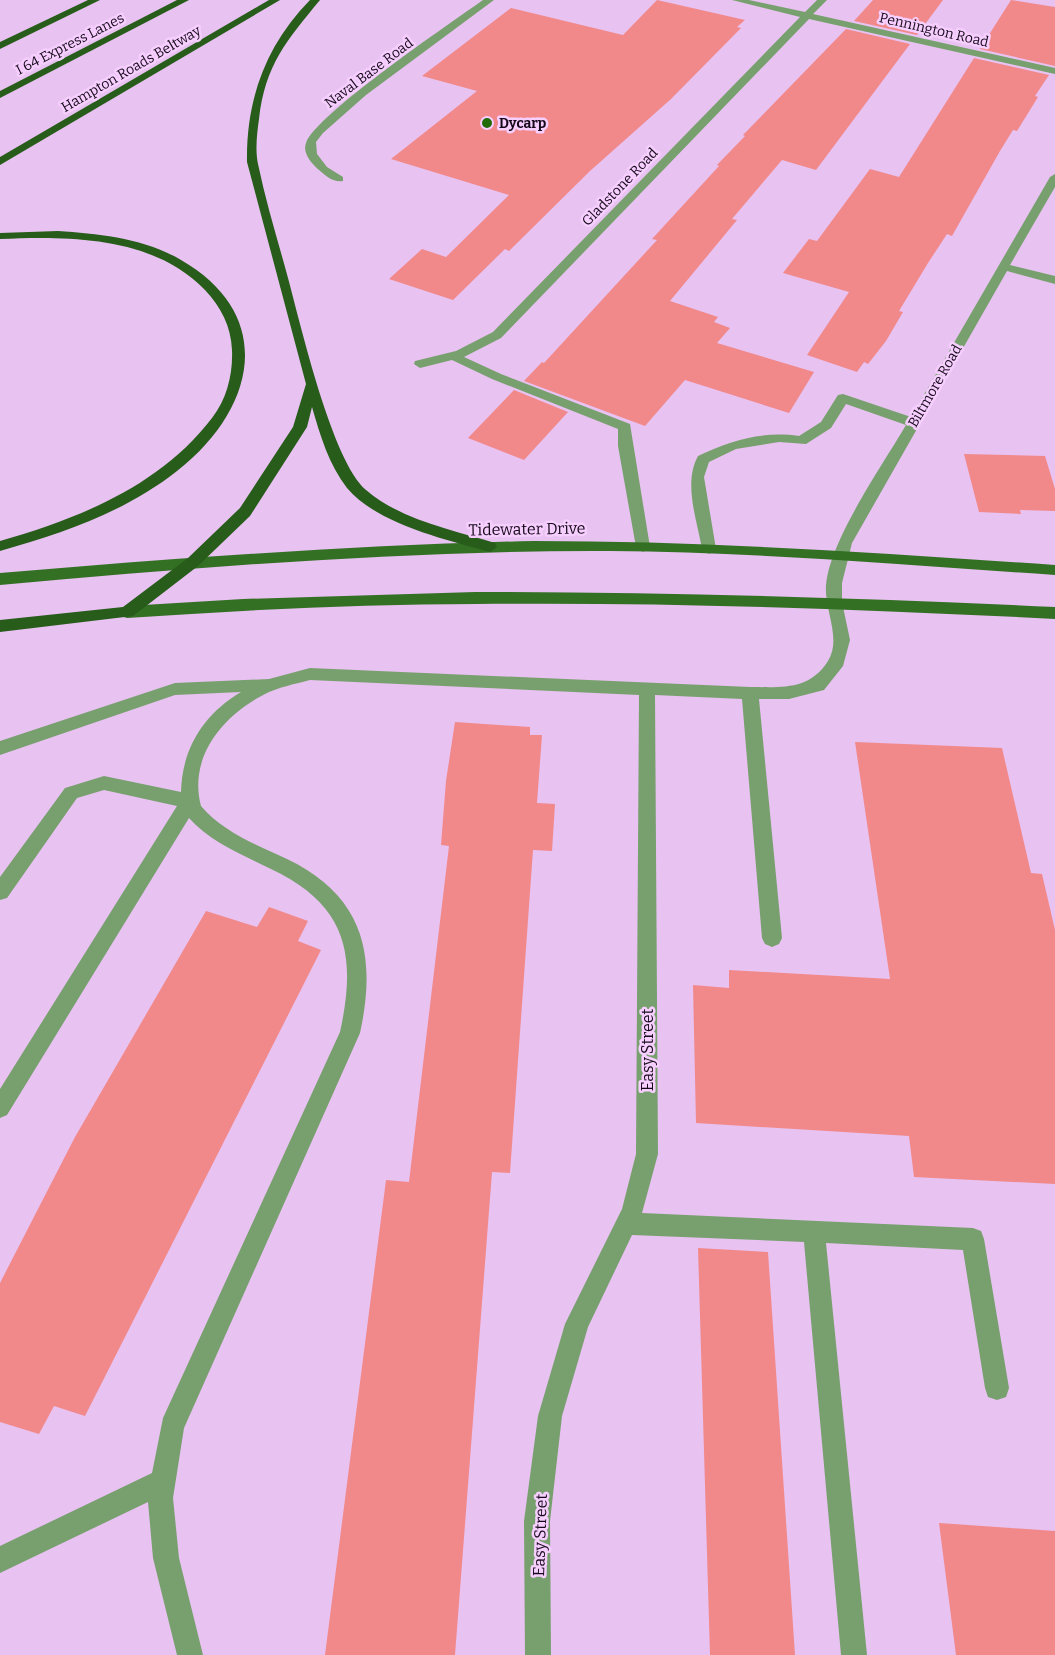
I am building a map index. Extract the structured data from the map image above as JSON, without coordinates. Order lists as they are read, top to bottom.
{
  "streets": {
    "highway": ["I 64 Express Lanes", "Hampton Roads Beltway"],
    "main road": ["Tidewater Drive"],
    "street": [
      "Pennington Road",
      "Naval Base Road",
      "Gladstone Road",
      "Biltmore Road",
      "Easy Street"
    ]
  },
  "crossings": [
    ["Pennington Road", "Gladstone Road"],
    ["Biltmore Road", "Tidewater Drive"]
  ],
  "places": ["Dycarp"]
}
